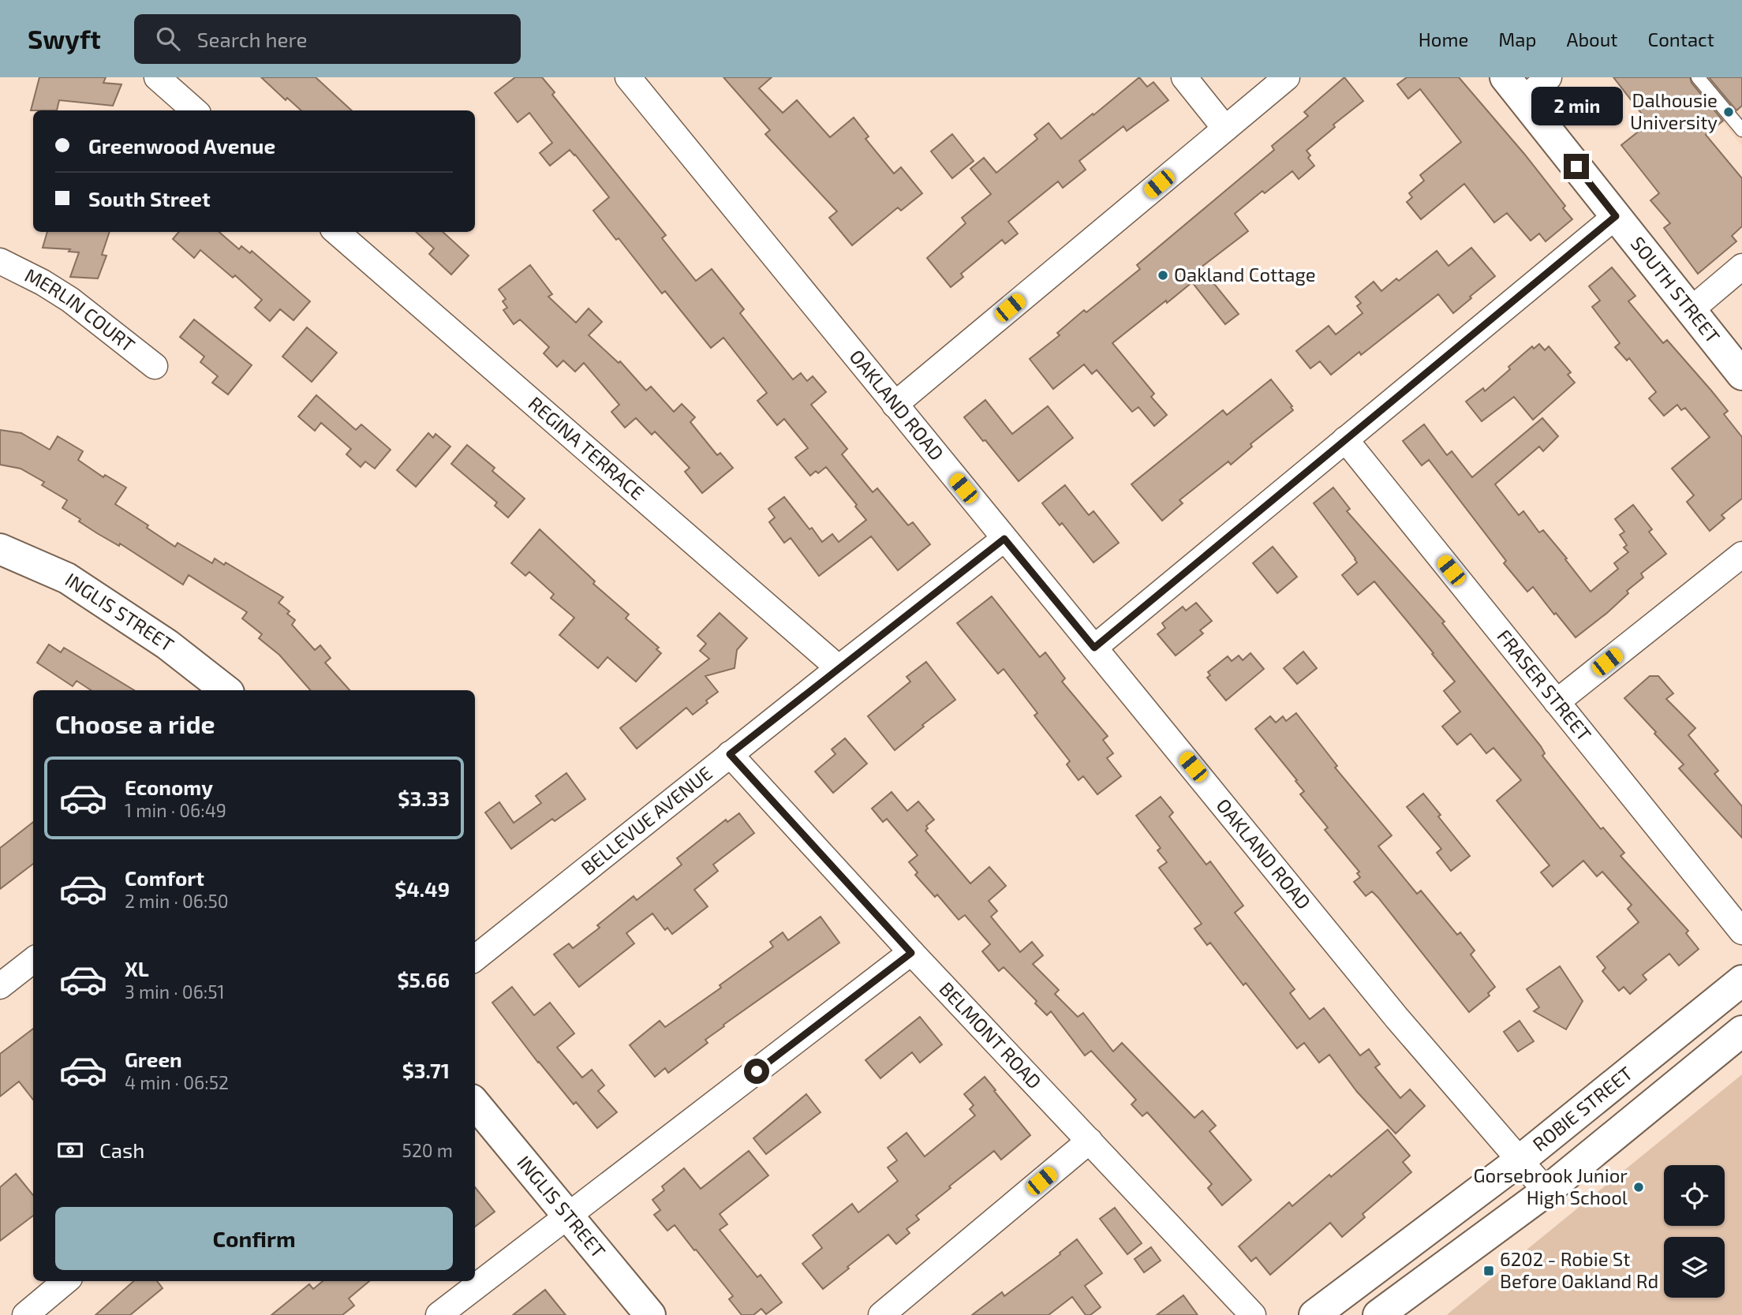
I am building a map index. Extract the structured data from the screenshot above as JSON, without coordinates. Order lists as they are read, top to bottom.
{
  "streets": {
    "main road": ["SOUTH STREET", "INGLIS STREET", "ROBIE STREET"],
    "street": [
      "MERLIN COURT",
      "OAKLAND ROAD",
      "REGINA TERRACE",
      "FRASER STREET",
      "BELLEVUE AVENUE",
      "BELMONT ROAD"
    ]
  },
  "crossings": [
    ["OAKLAND ROAD", "BELLEVUE AVENUE"],
    ["OAKLAND ROAD", "ROBIE STREET"],
    ["REGINA TERRACE", "BELLEVUE AVENUE"],
    ["BELLEVUE AVENUE", "BELMONT ROAD"]
  ],
  "places": {
    "other": ["Dalhousie University", "Oakland Cottage", "Gorsebrook Junior High School"],
    "transit": ["6202 - Robie St Before Oakland Rd"]
  },
  "page": {
    "header": "Swyft",
    "search": "Search here",
    "nav": [
      "Home",
      "Map",
      "About",
      "Contact"
    ],
    "bubble": "2 min",
    "banner": ["Greenwood Avenue", "South Street"],
    "heading": "Choose a ride",
    "list": [
      {
        "name": "Economy",
        "note": "1 min · 06:49",
        "value": "$3.33"
      },
      {
        "name": "Comfort",
        "note": "2 min · 06:50",
        "value": "$4.49"
      },
      {
        "name": "XL",
        "note": "3 min · 06:51",
        "value": "$5.66"
      },
      {
        "name": "Green",
        "note": "4 min · 06:52",
        "value": "$3.71"
      }
    ],
    "pay": ["Cash", "520 m"],
    "buttons": "Confirm"
  }
}
